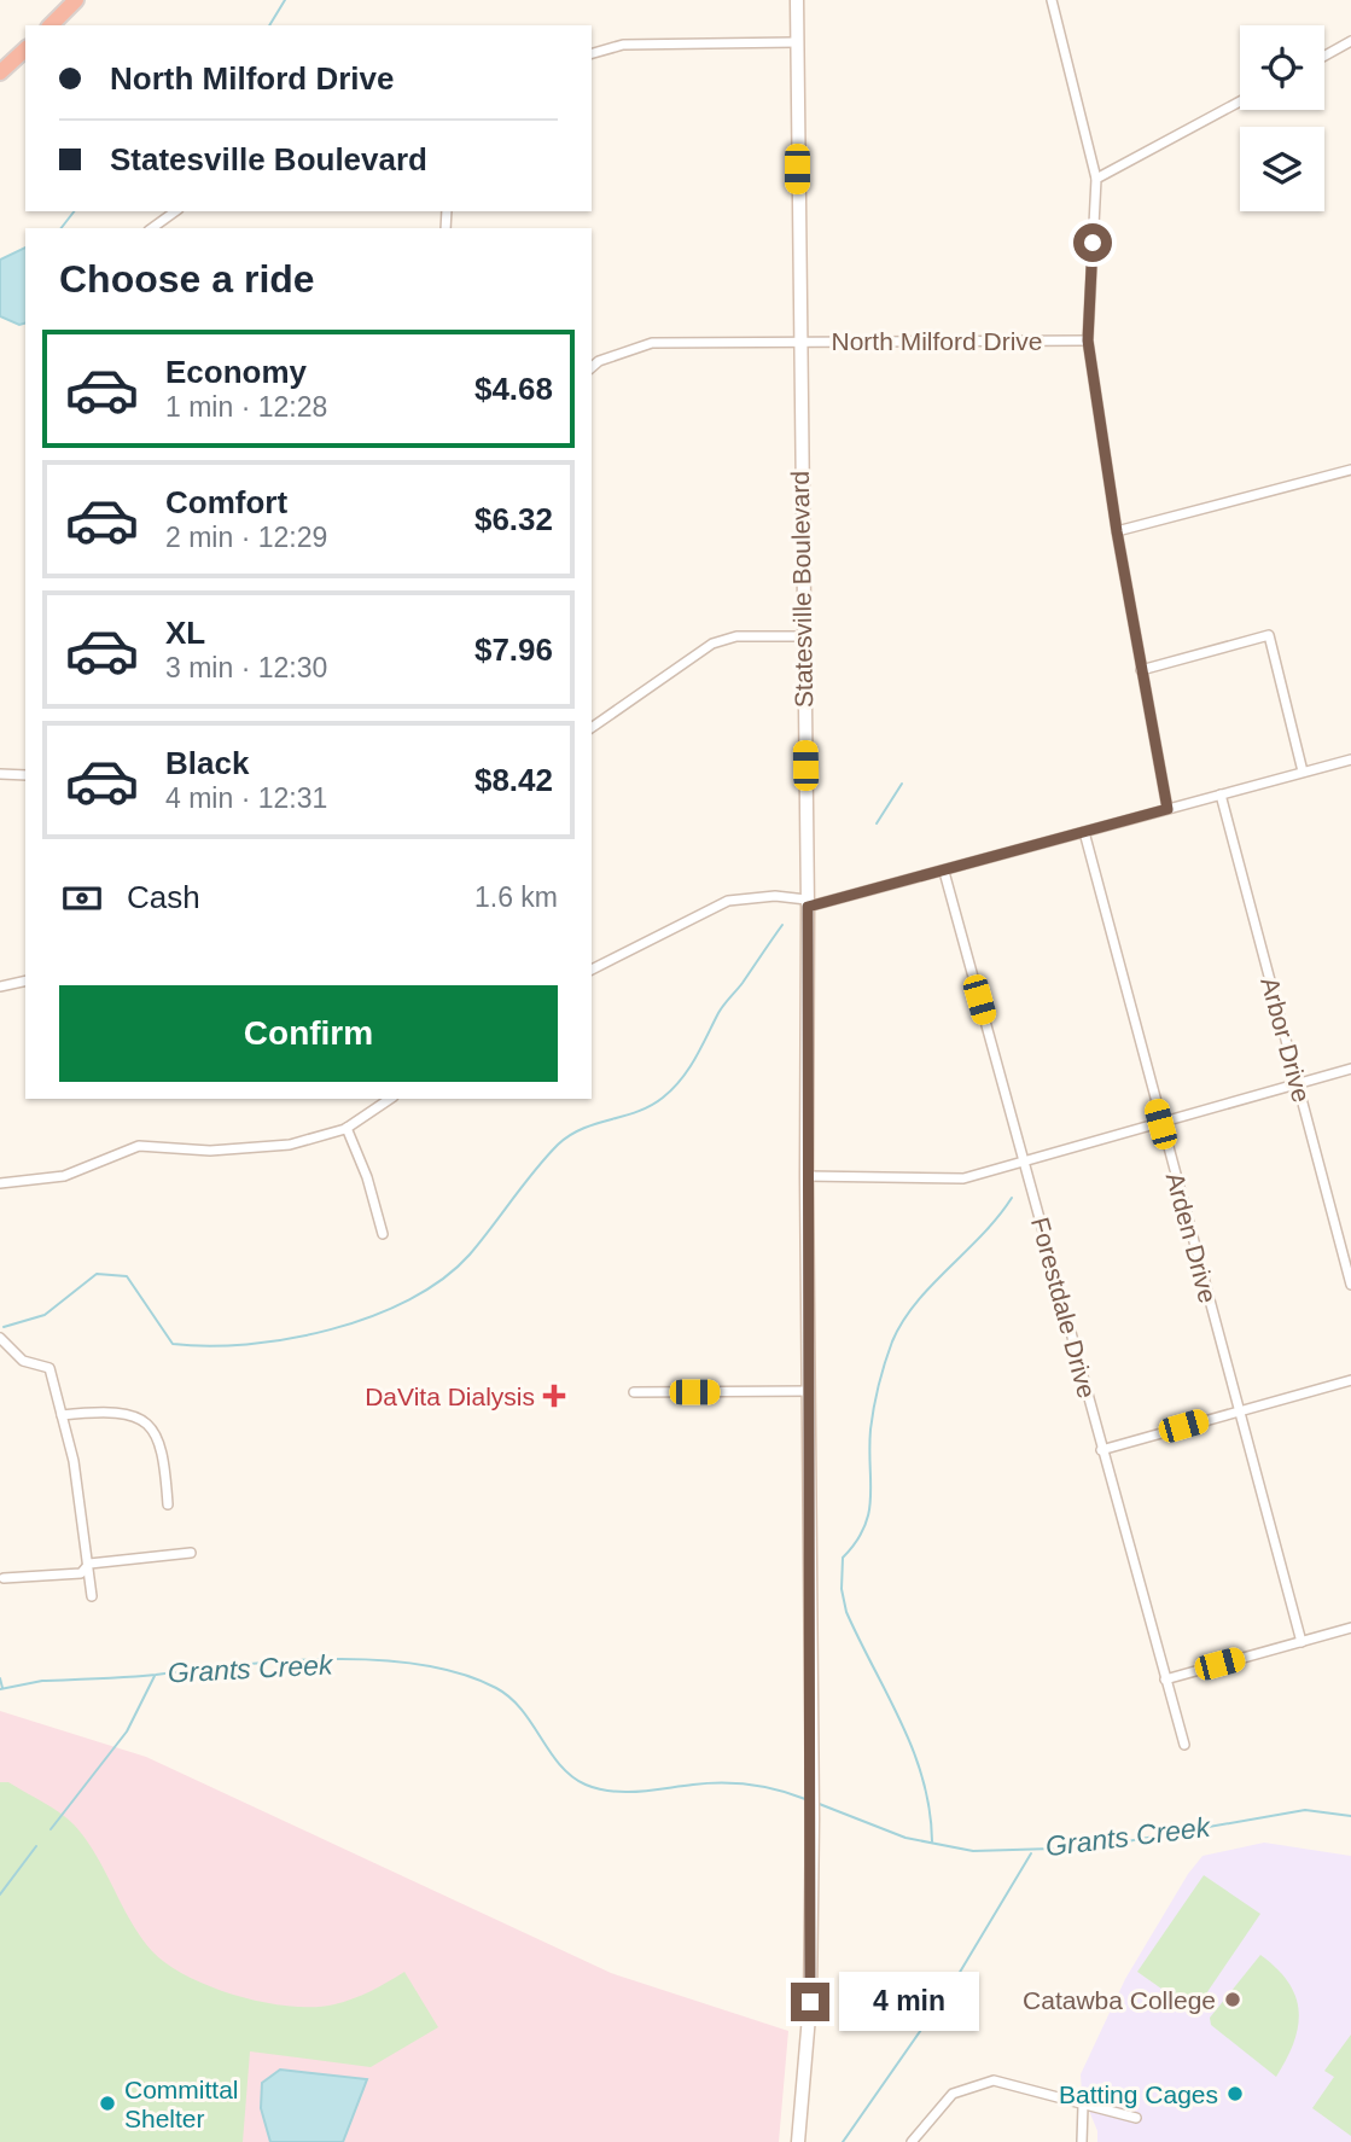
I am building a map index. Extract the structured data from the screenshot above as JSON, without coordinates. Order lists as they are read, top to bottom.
{
  "streets": {
    "main road": ["Statesville Boulevard"],
    "street": [
      "North Milford Drive",
      "Arbor Drive",
      "Arden Drive",
      "Forestdale Drive"
    ]
  },
  "crossings": [
    ["North Milford Drive", "Statesville Boulevard"]
  ],
  "water": ["Grants Creek"],
  "places": {
    "health": ["DaVita Dialysis"],
    "other": ["Catawba College", "Batting Cages", "Committal Shelter"]
  },
  "page": {
    "banner": ["North Milford Drive", "Statesville Boulevard"],
    "heading": "Choose a ride",
    "list": [
      {
        "name": "Economy",
        "note": "1 min · 12:28",
        "value": "$4.68"
      },
      {
        "name": "Comfort",
        "note": "2 min · 12:29",
        "value": "$6.32"
      },
      {
        "name": "XL",
        "note": "3 min · 12:30",
        "value": "$7.96"
      },
      {
        "name": "Black",
        "note": "4 min · 12:31",
        "value": "$8.42"
      }
    ],
    "pay": ["Cash", "1.6 km"],
    "buttons": "Confirm",
    "bubble": "4 min"
  }
}
